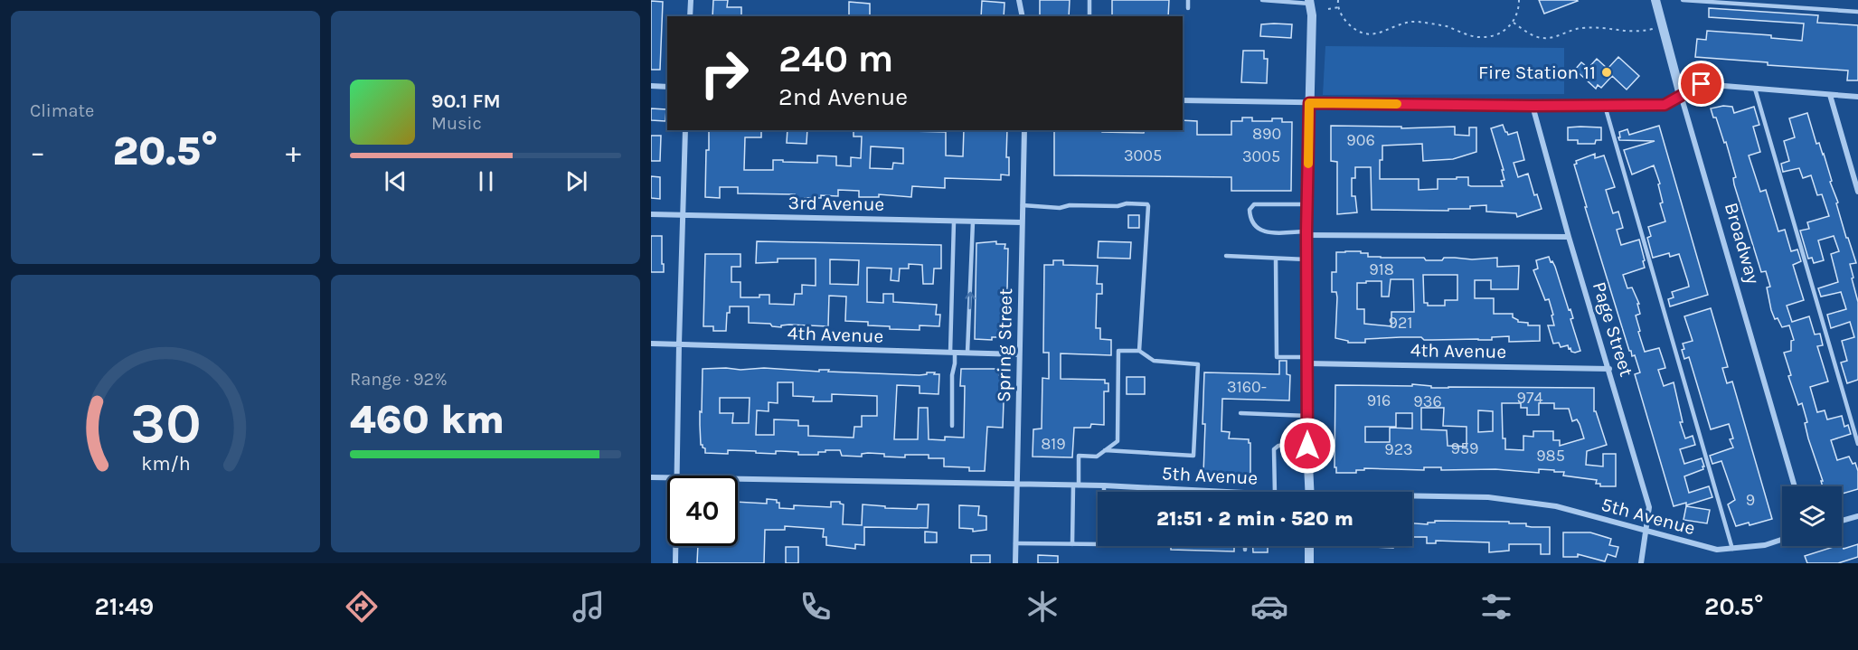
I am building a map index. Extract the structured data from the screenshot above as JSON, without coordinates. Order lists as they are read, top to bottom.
{
  "streets": {
    "street": [
      "3rd Avenue",
      "Broadway",
      "Page Street",
      "4th Avenue",
      "Spring Street",
      "5th Avenue"
    ]
  },
  "crossings": [
    ["3rd Avenue", "Spring Street"],
    ["Page Street", "4th Avenue"],
    ["Page Street", "5th Avenue"],
    ["4th Avenue", "Spring Street"],
    ["Spring Street", "5th Avenue"]
  ],
  "places": ["Fire Station 11"],
  "house_numbers": [
    "890",
    "906",
    "3005",
    "3005",
    "918",
    "921",
    "3160-",
    "974",
    "916",
    "936",
    "819",
    "959",
    "923",
    "985",
    "9"
  ],
  "page": {
    "tile": [
      "Climate",
      ["Range · 92%", "460 km"]
    ],
    "turn": ["240 m", "2nd Avenue"],
    "song": ["90.1 FM", "Music"],
    "heat": ["−", "20.5°", "+"],
    "limit": "40",
    "trip": "21:51 · 2 min · 520 m",
    "tabs": ["21:49", "20.5°"],
    "gauge": ["30", "km/h"]
  }
}
